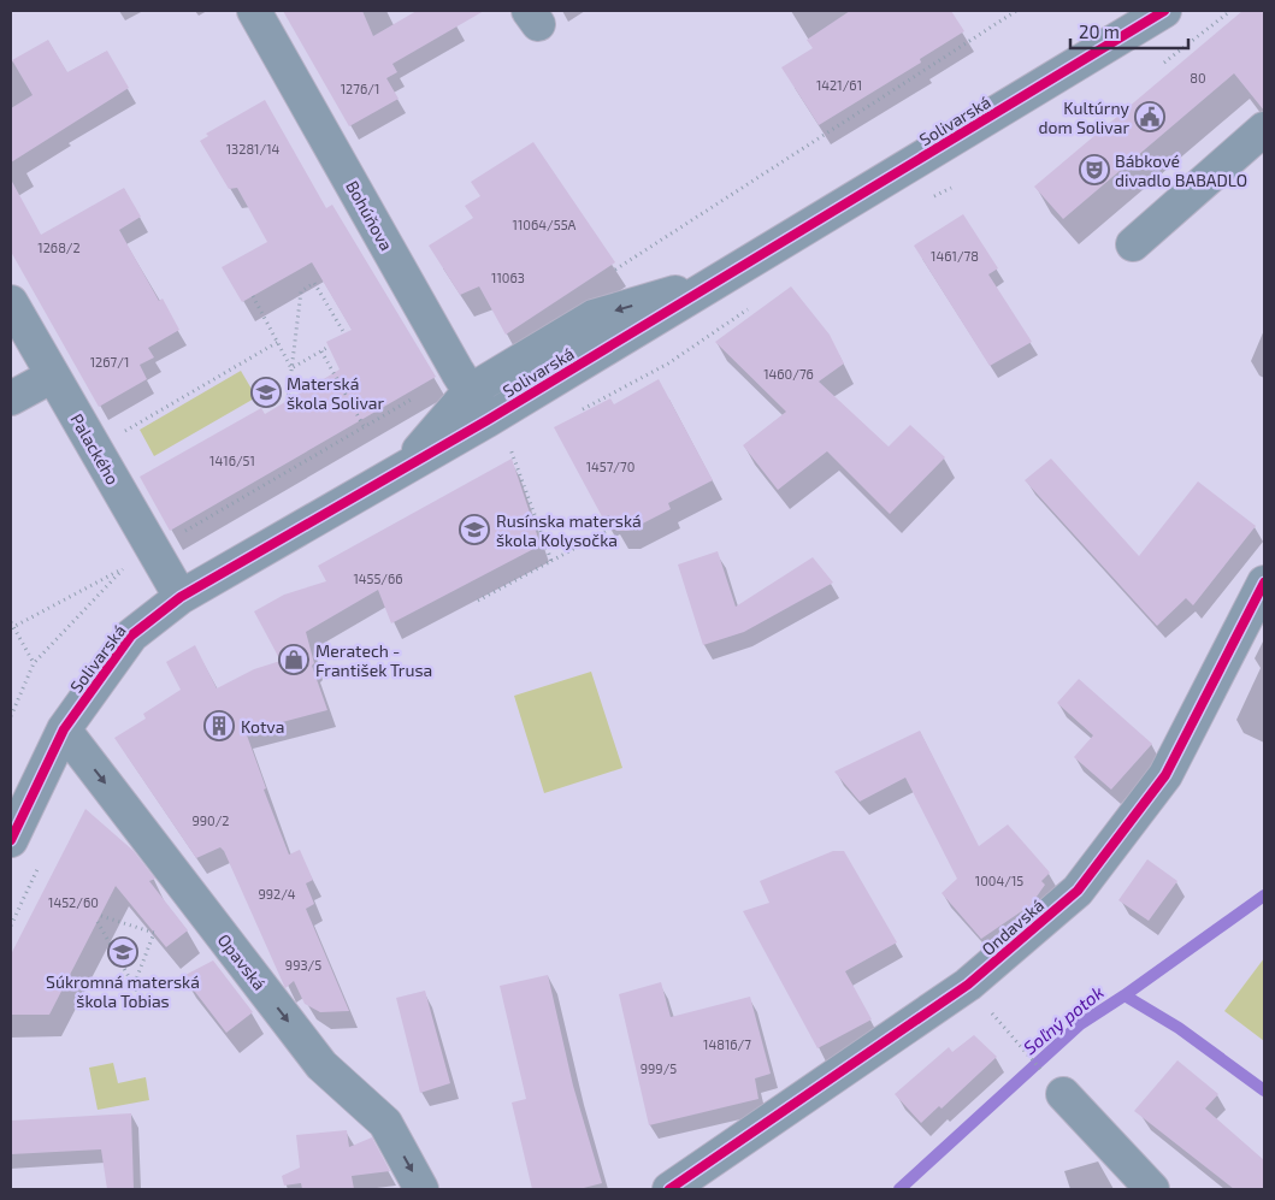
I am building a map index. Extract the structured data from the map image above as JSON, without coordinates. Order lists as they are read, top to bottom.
{
  "streets": {
    "street": [
      "Solivarská",
      "Bohúňova",
      "Palackého",
      "Ondavská",
      "Opavská"
    ]
  },
  "crossings": [
    ["Solivarská", "Bohúňova"],
    ["Solivarská", "Palackého"],
    ["Solivarská", "Opavská"]
  ],
  "one_way": ["Opavská"],
  "water": ["Soľný potok"],
  "places": {
    "public building": ["Kultúrny dom Solivar"],
    "theatre": ["Bábkové divadlo BABADLO"],
    "school or university": ["Materská škola Solivar", "Rusínska materská škola Kolysočka", "Súkromná materská škola Tobias"],
    "shop": ["Meratech - František Trusa"],
    "building": ["Kotva"]
  },
  "house_numbers": [
    "80",
    "1421/61",
    "1276/1",
    "13281/14",
    "11064/55A",
    "1268/2",
    "1461/78",
    "11063",
    "1267/1",
    "1460/76",
    "1416/51",
    "1457/70",
    "1455/66",
    "990/2",
    "1004/15",
    "992/4",
    "1452/60",
    "993/5",
    "14816/7",
    "999/5"
  ],
  "scale_bar": "20 m"
}
